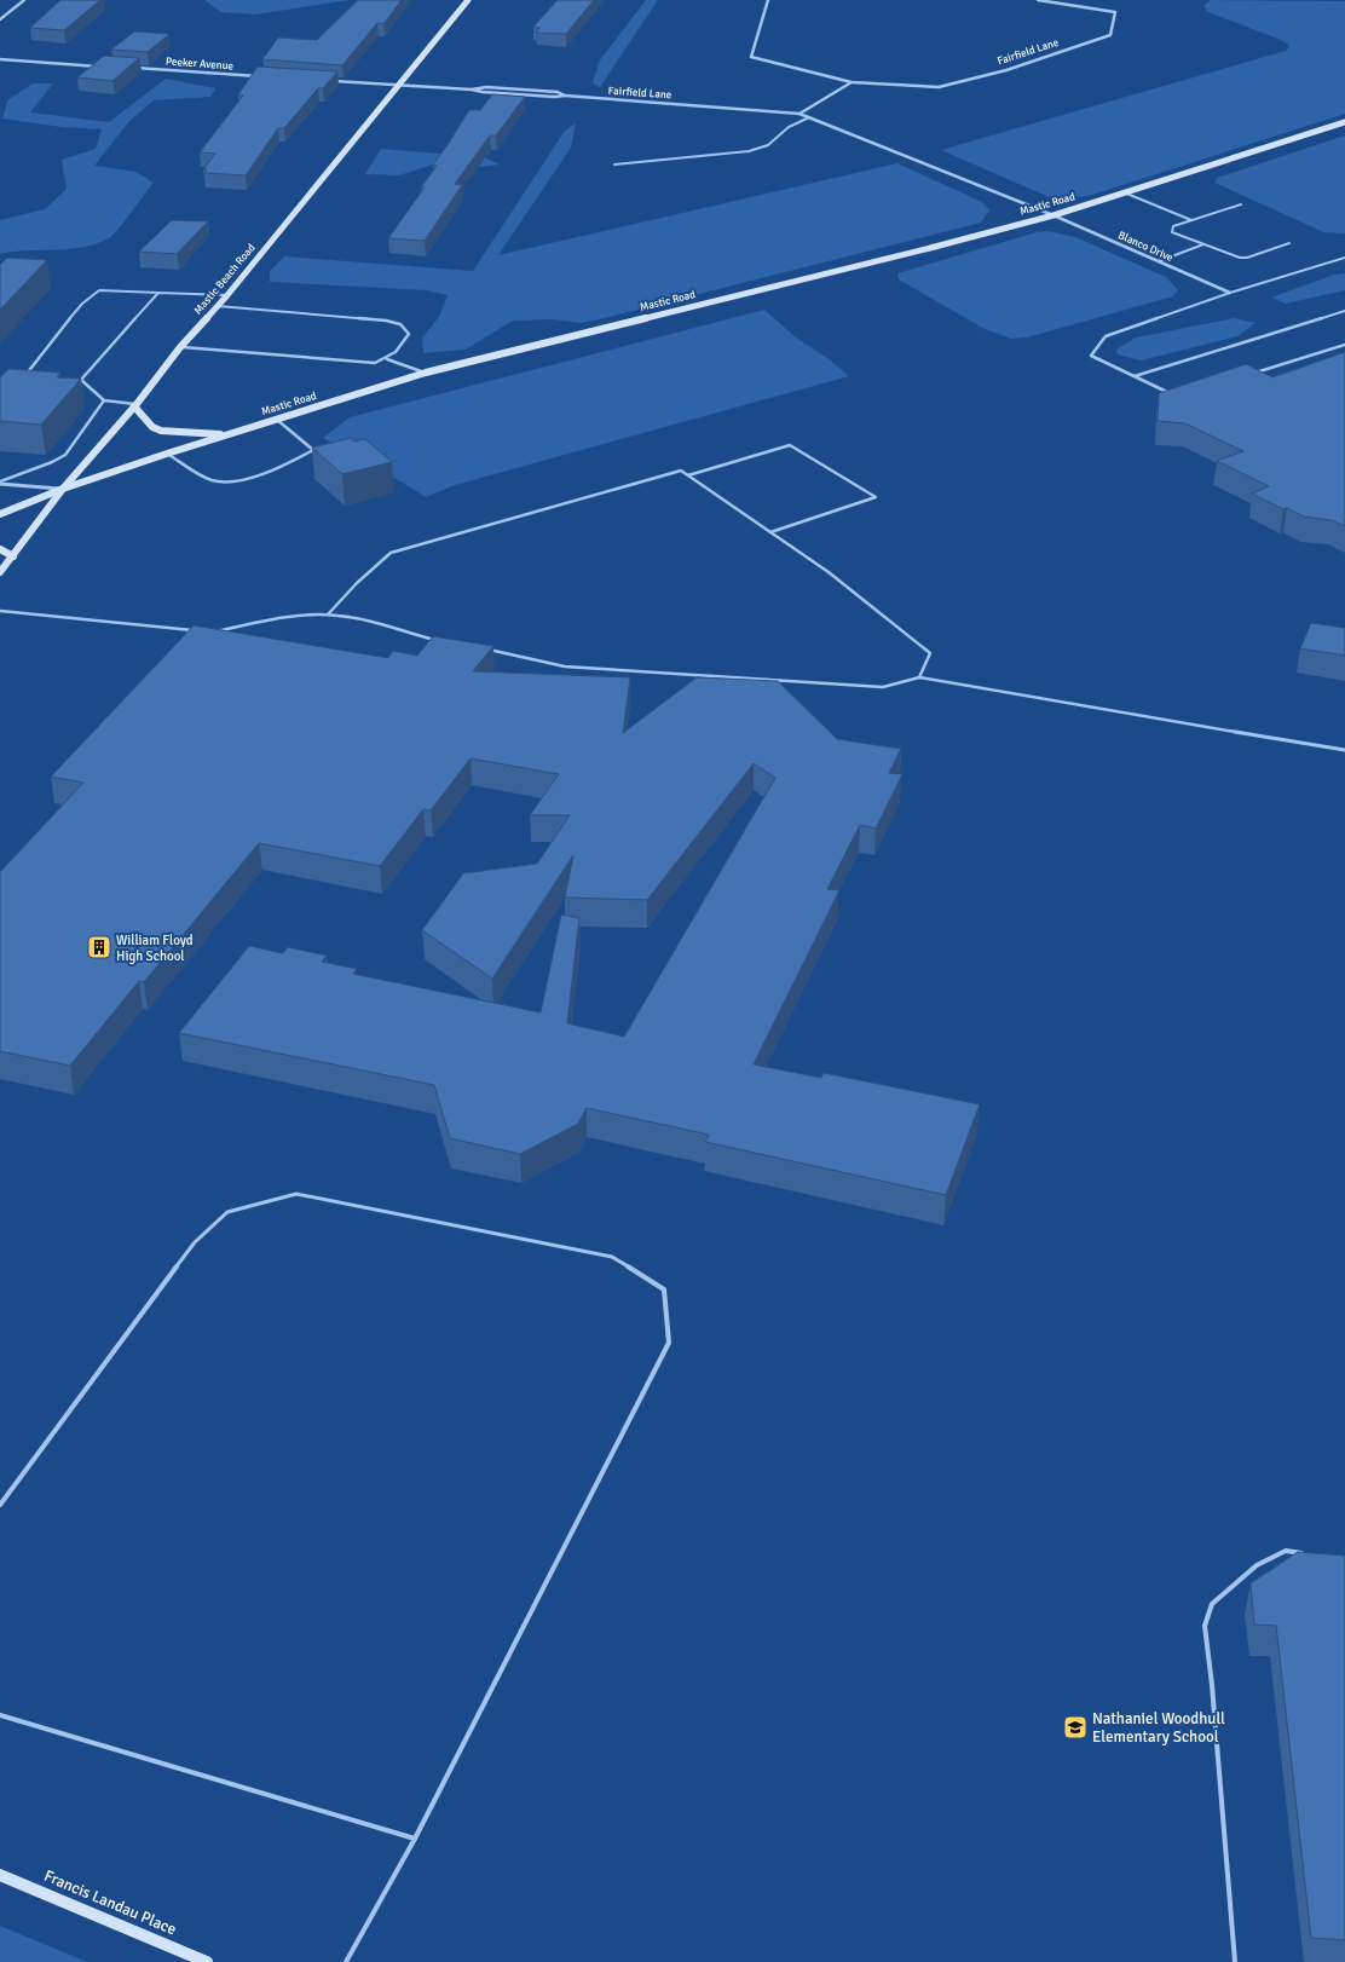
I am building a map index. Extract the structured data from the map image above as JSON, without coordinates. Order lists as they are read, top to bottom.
{
  "streets": {
    "street": [
      "Fairfield Lane",
      "Peeker Avenue",
      "Mastic Road",
      "Blanco Drive",
      "Mastic Beach Road",
      "Francis Landau Place"
    ]
  },
  "crossings": [
    ["Fairfield Lane", "Mastic Road"],
    ["Fairfield Lane", "Blanco Drive"],
    ["Fairfield Lane", "Mastic Beach Road"],
    ["Mastic Road", "Blanco Drive"],
    ["Mastic Road", "Mastic Beach Road"]
  ],
  "places": {
    "building": ["William Floyd High School"],
    "school or university": ["Nathaniel Woodhull Elementary School"]
  }
}
